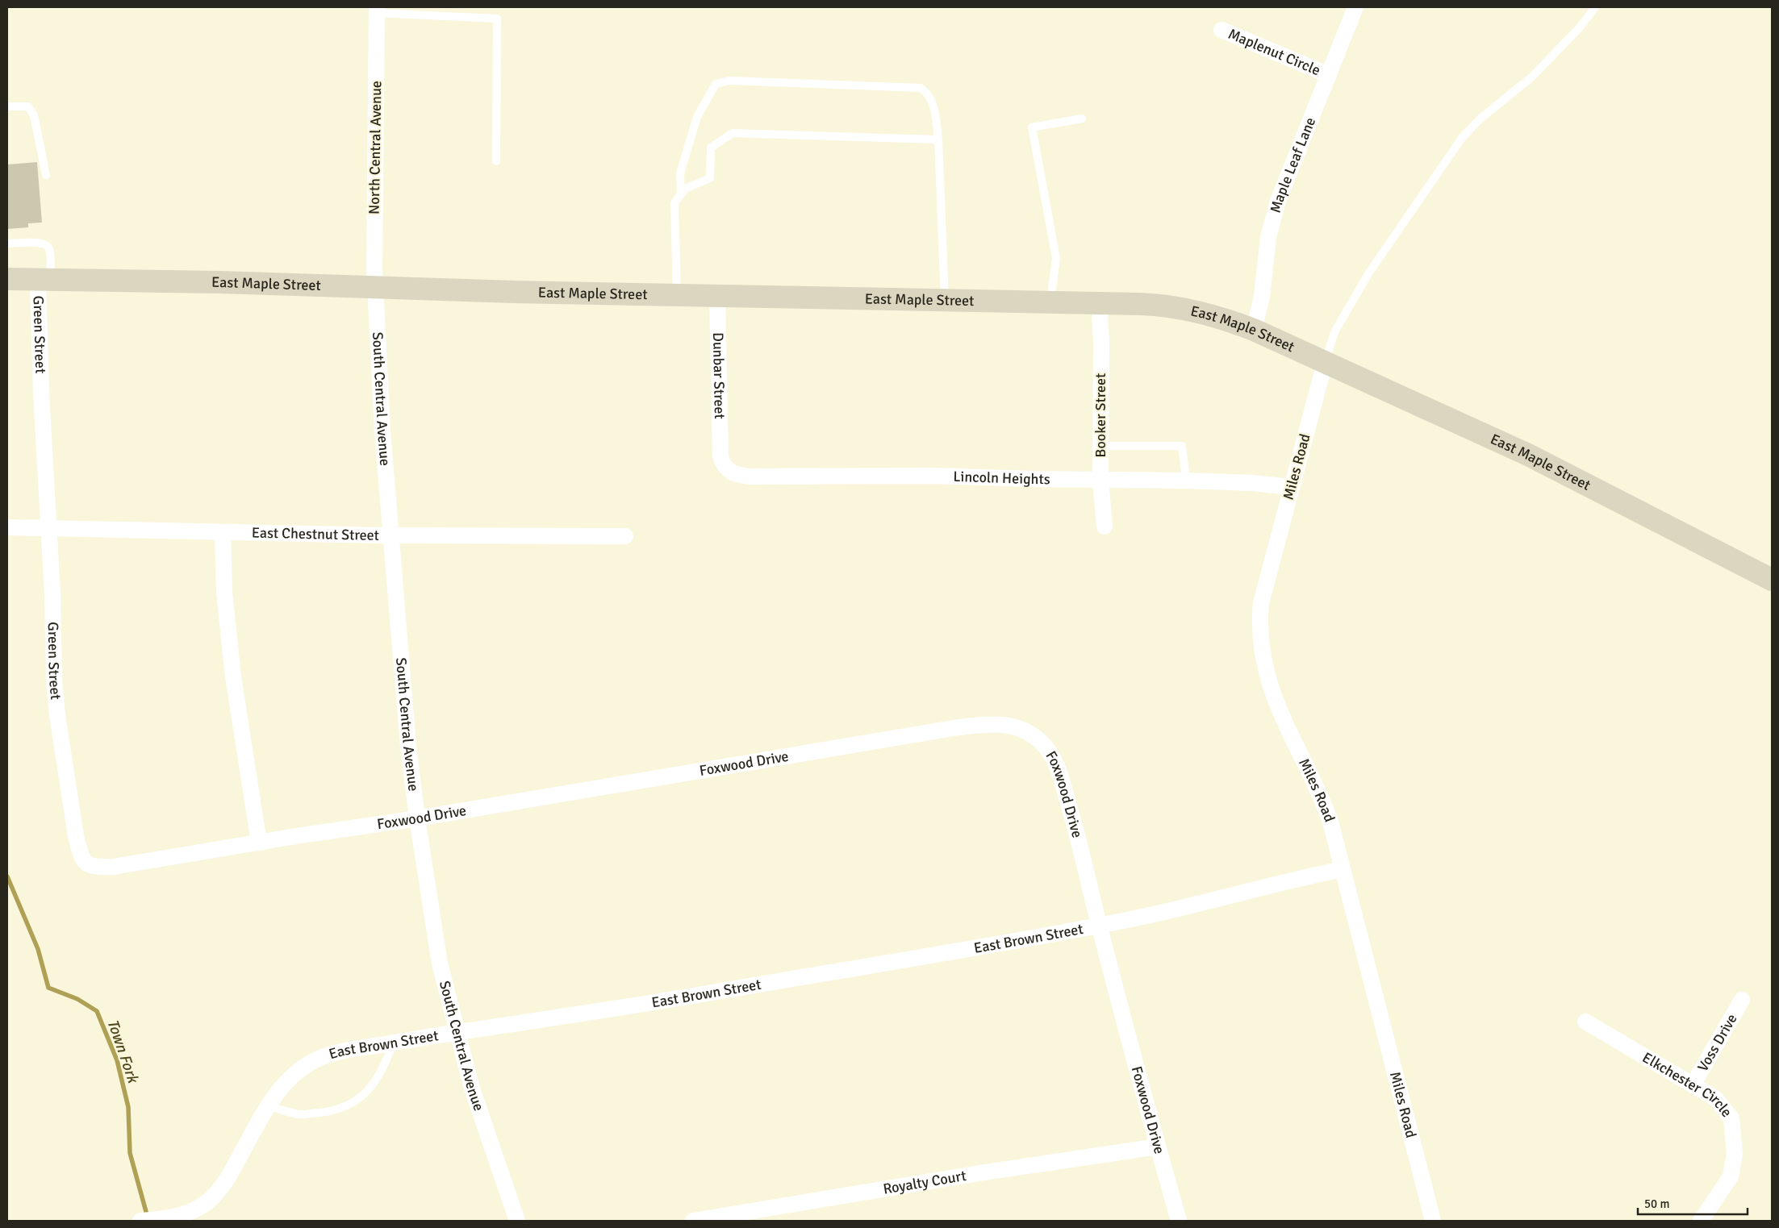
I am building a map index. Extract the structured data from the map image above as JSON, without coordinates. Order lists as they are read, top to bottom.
{
  "streets": {
    "main road": ["East Maple Street"],
    "street": [
      "Maplenut Circle",
      "North Central Avenue",
      "Maple Leaf Lane",
      "Green Street",
      "Dunbar Street",
      "South Central Avenue",
      "Booker Street",
      "Miles Road",
      "Lincoln Heights",
      "East Chestnut Street",
      "Foxwood Drive",
      "East Brown Street",
      "Voss Drive",
      "Elkchester Circle",
      "Royalty Court"
    ]
  },
  "crossings": [
    ["Maplenut Circle", "Maple Leaf Lane"],
    ["North Central Avenue", "East Maple Street"],
    ["North Central Avenue", "South Central Avenue"],
    ["Maple Leaf Lane", "East Maple Street"],
    ["East Maple Street", "Green Street"],
    ["East Maple Street", "Dunbar Street"],
    ["East Maple Street", "South Central Avenue"],
    ["East Maple Street", "Booker Street"],
    ["East Maple Street", "Miles Road"],
    ["Green Street", "East Chestnut Street"],
    ["Green Street", "Foxwood Drive"],
    ["Dunbar Street", "Lincoln Heights"],
    ["South Central Avenue", "East Chestnut Street"],
    ["South Central Avenue", "Foxwood Drive"],
    ["South Central Avenue", "East Brown Street"],
    ["Booker Street", "Lincoln Heights"],
    ["Miles Road", "Lincoln Heights"],
    ["Miles Road", "East Brown Street"],
    ["Foxwood Drive", "East Brown Street"],
    ["Foxwood Drive", "Royalty Court"],
    ["Voss Drive", "Elkchester Circle"]
  ],
  "water": ["Town Fork"],
  "scale_bar": "50 m"
}
